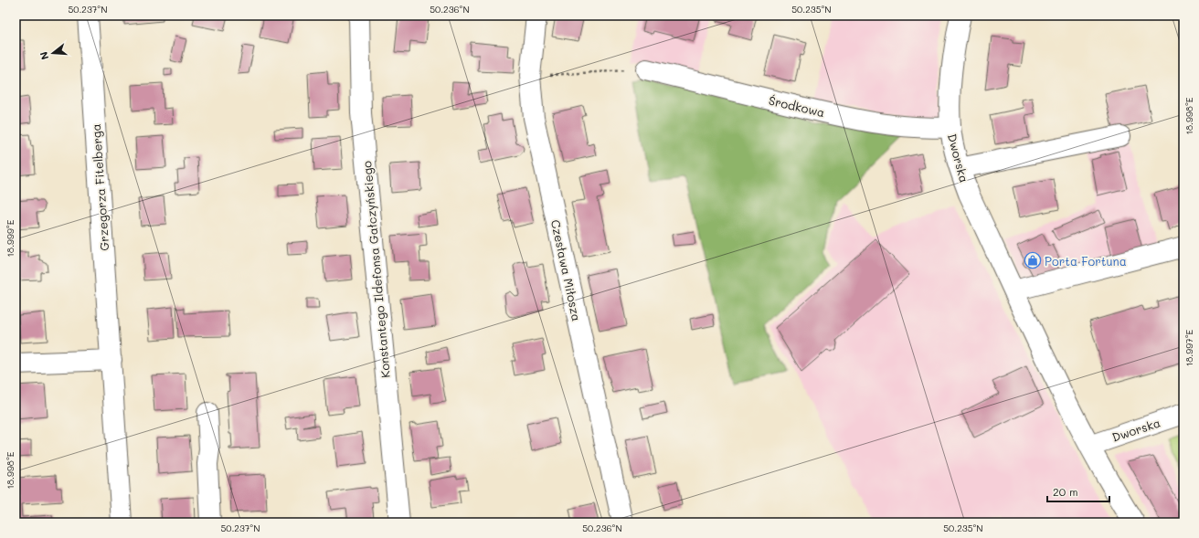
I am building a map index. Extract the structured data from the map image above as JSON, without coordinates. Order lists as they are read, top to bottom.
{
  "streets": {
    "street": [
      "Środkowa",
      "Dworska",
      "Grzegorza Fitelberga",
      "Konstantego Ildefonsa Gałczyńskiego",
      "Czesława Miłosza"
    ]
  },
  "crossings": [
    ["Środkowa", "Dworska"]
  ],
  "places": {
    "shop": ["Porta Fortuna"]
  },
  "scale_bar": "20 m",
  "north": "left",
  "coordinates": [
    "50.237°N",
    "50.236°N",
    "50.235°N",
    "18.998°E",
    "18.999°E",
    "18.997°E"
  ]
}
